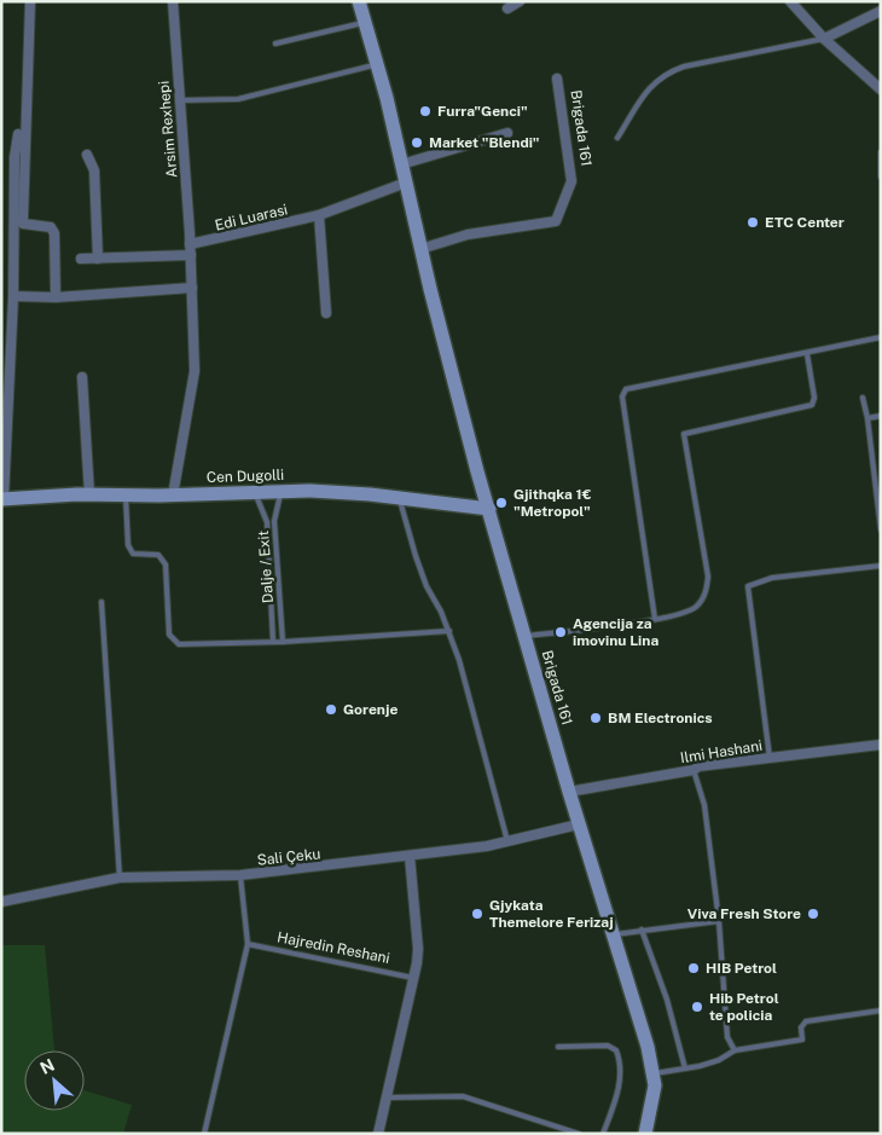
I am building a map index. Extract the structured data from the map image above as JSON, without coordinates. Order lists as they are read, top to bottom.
{
  "streets": {
    "street": [
      "Brigada 161",
      "Arsim Rexhepi",
      "Edi Luarasi",
      "Cen Dugolli",
      "Ilmi Hashani",
      "Sali Çeku"
    ],
    "lane": ["Dalje / Exit", "Hajredin Reshani"]
  },
  "crossings": [
    ["Brigada 161", "Edi Luarasi"],
    ["Brigada 161", "Cen Dugolli"],
    ["Brigada 161", "Ilmi Hashani"],
    ["Brigada 161", "Sali Çeku"],
    ["Arsim Rexhepi", "Edi Luarasi"],
    ["Arsim Rexhepi", "Cen Dugolli"],
    ["Cen Dugolli", "Dalje / Exit"]
  ],
  "places": [
    "Furra\"Genci\"",
    "Market \"Blendi\"",
    "ETC Center",
    "Gjithqka 1€ \"Metropol\"",
    "Agencija za imovinu Lina",
    "Gorenje",
    "BM Electronics",
    "Gjykata Themelore Ferizaj",
    "Viva Fresh Store",
    "HIB Petrol",
    "Hib Petrol te policia"
  ],
  "north": "top left"
}
